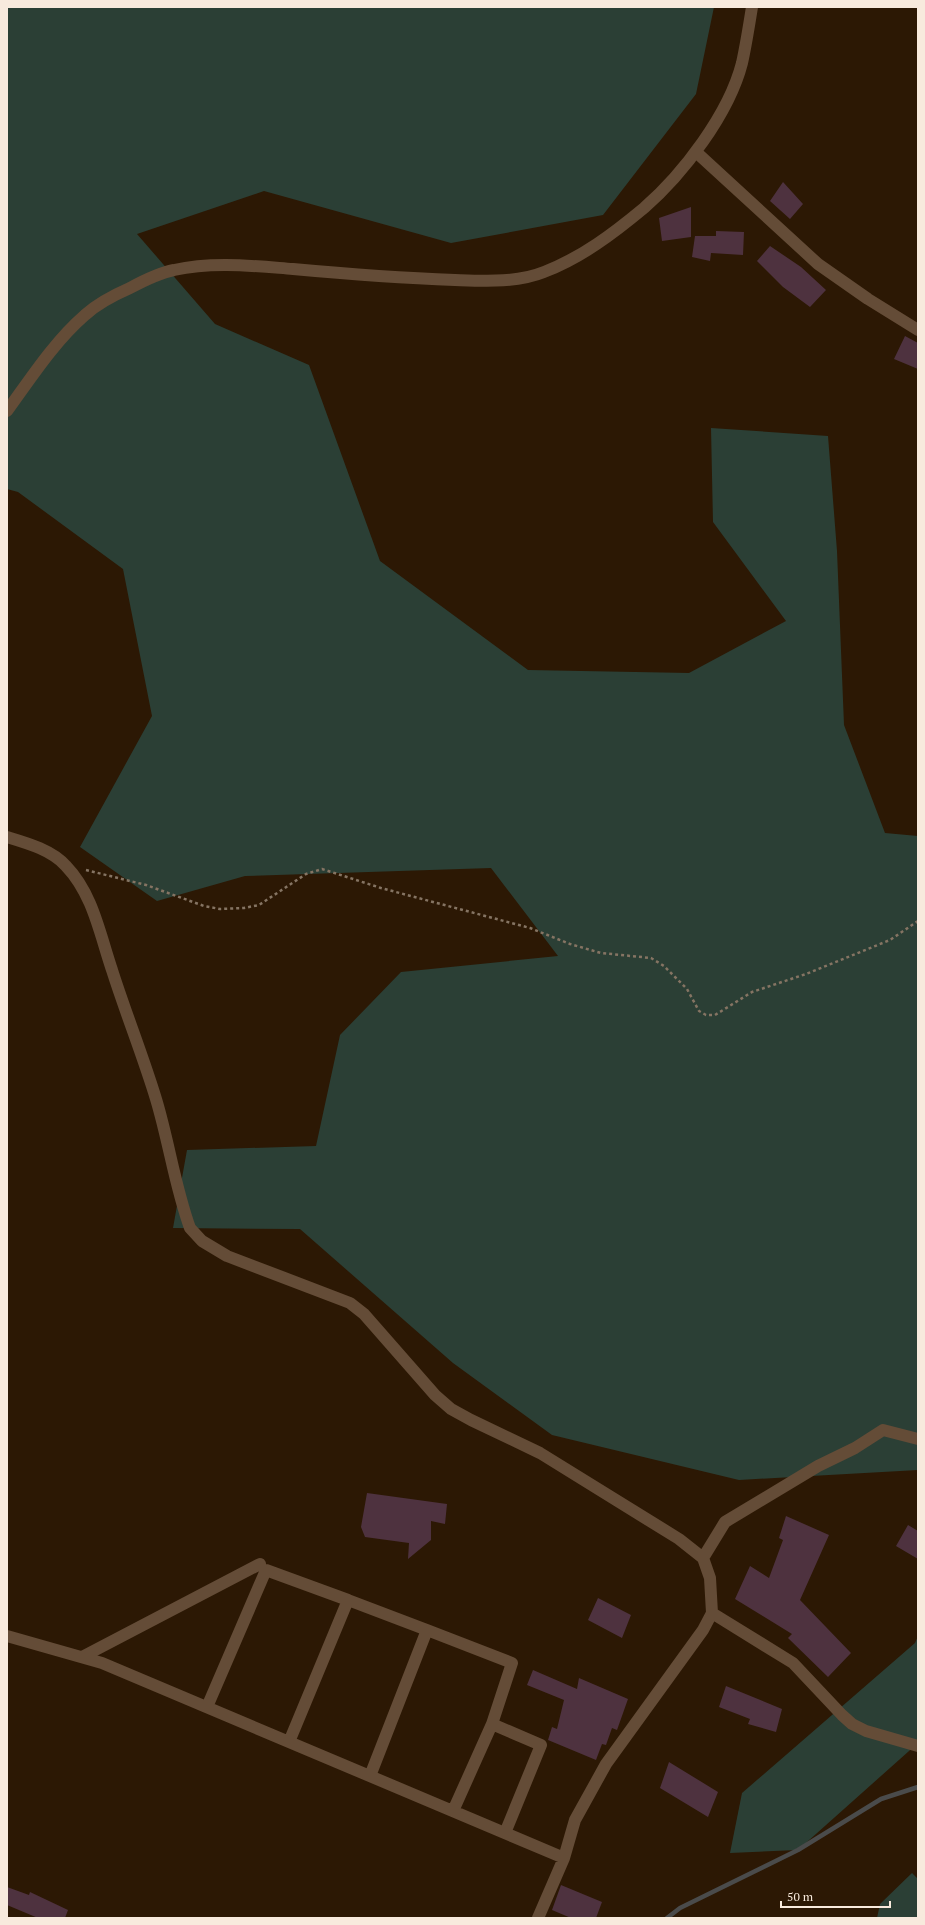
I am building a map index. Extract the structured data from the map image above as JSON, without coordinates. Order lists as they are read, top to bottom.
{
  "scale_bar": "50 m"
}
